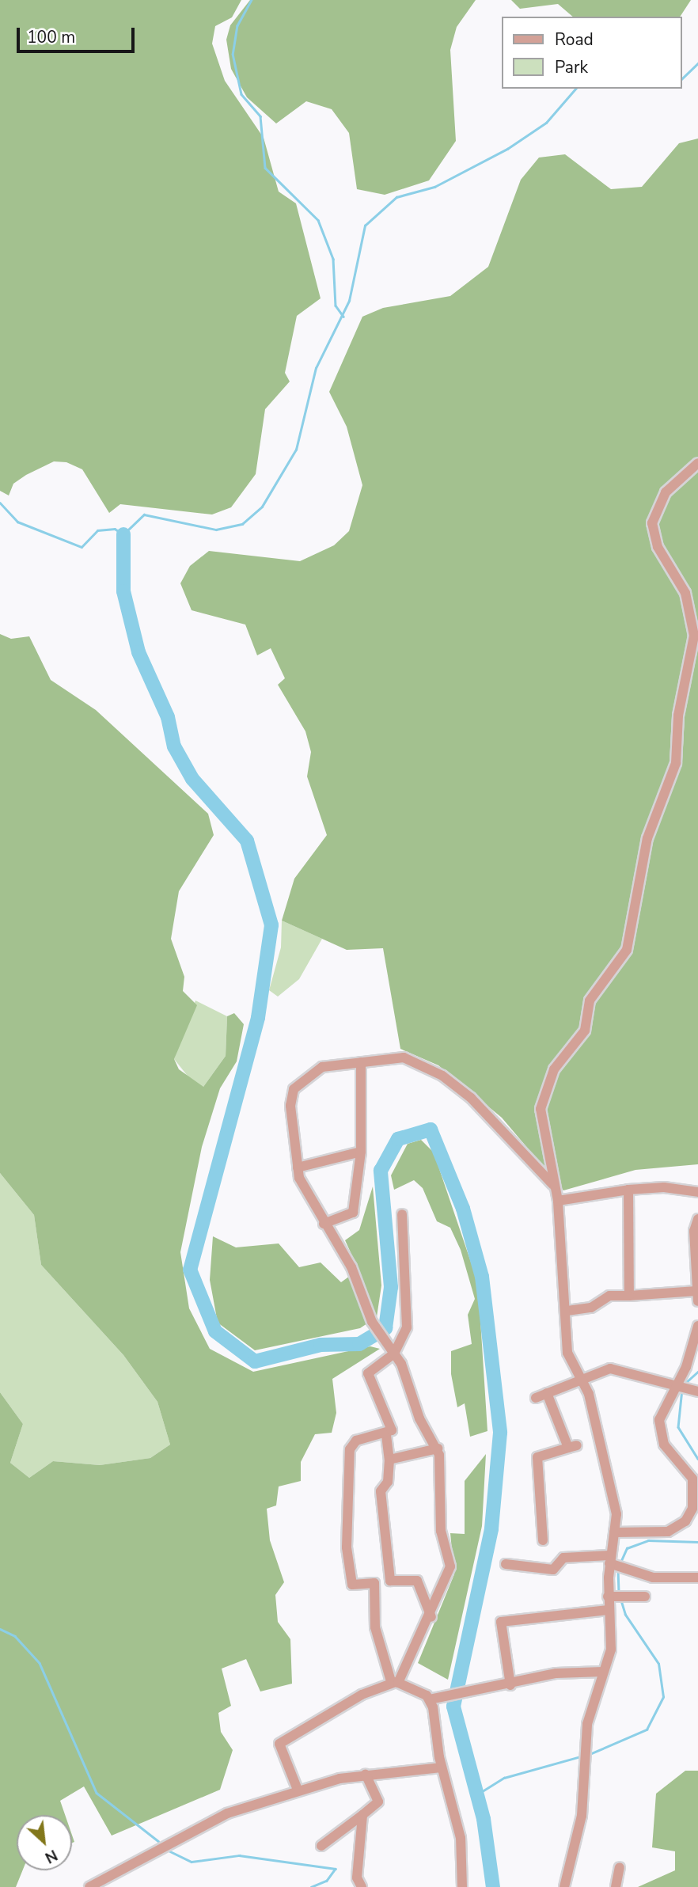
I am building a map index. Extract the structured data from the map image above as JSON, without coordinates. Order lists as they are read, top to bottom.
{
  "legend": ["Road", "Park"],
  "scale_bar": "100 m",
  "north": "bottom right"
}
